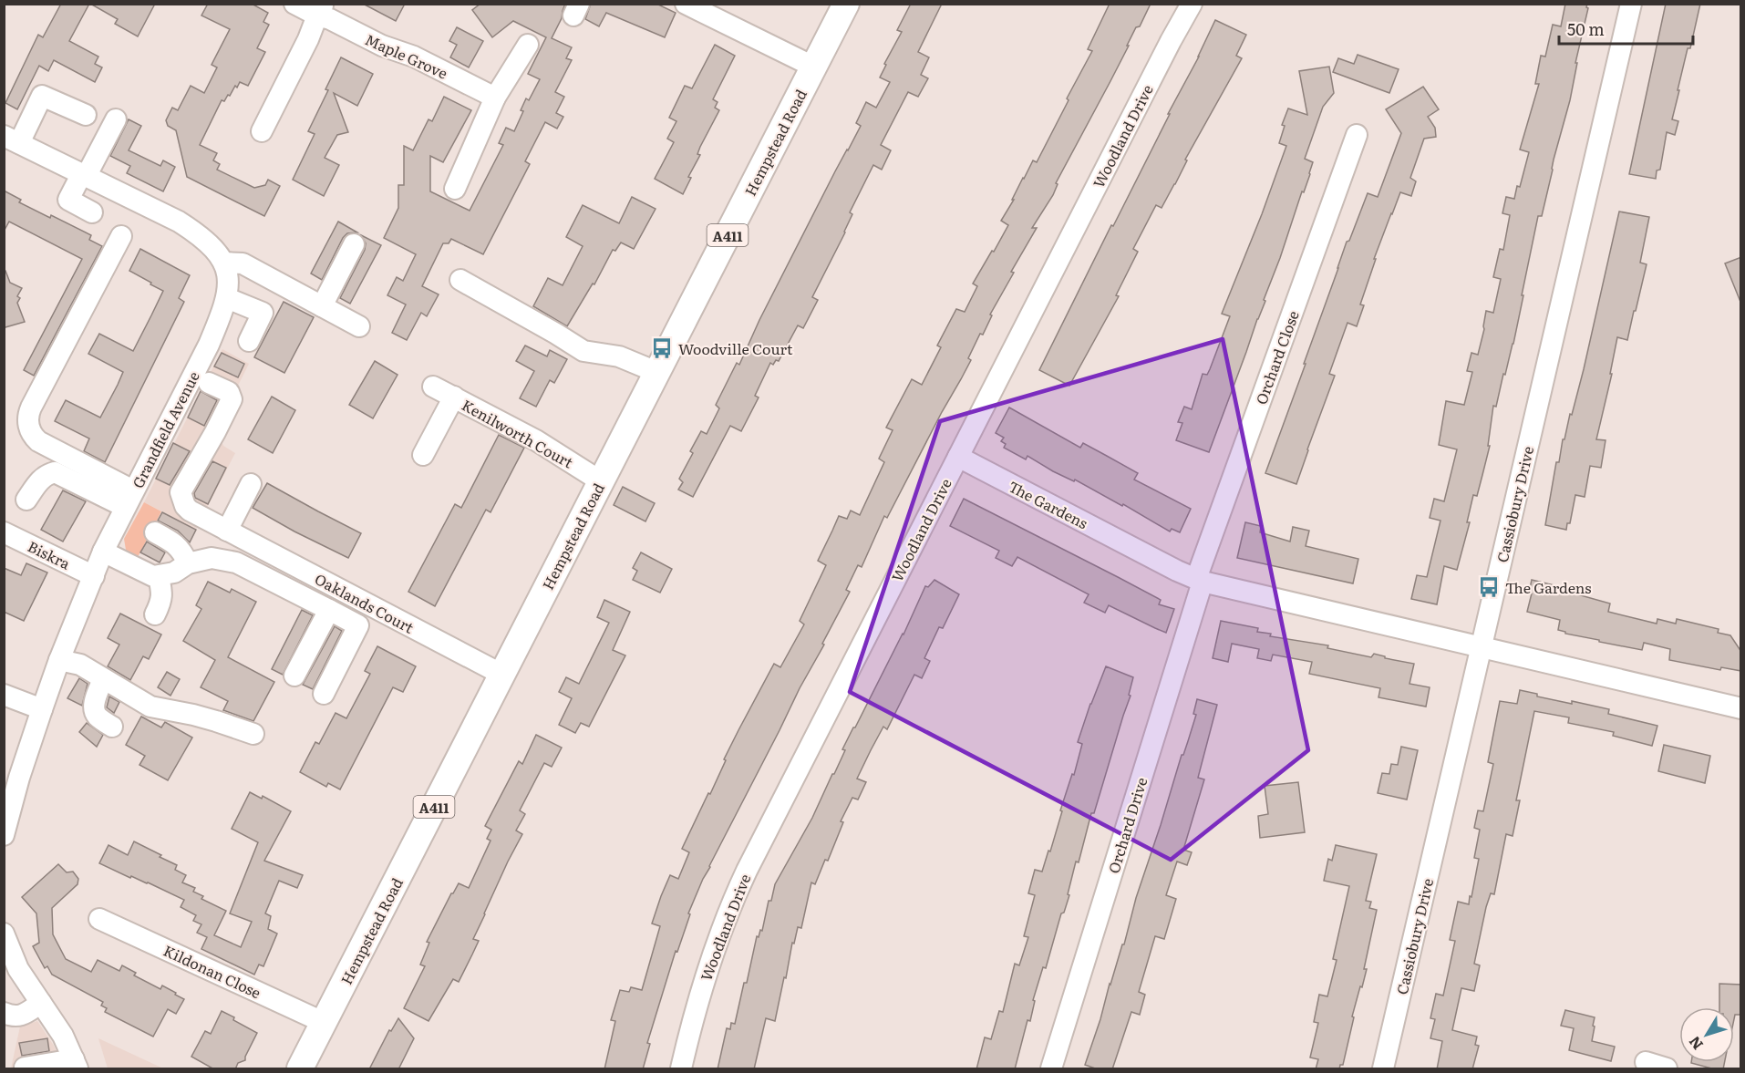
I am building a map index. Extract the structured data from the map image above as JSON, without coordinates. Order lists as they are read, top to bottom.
{
  "streets": {
    "main road": ["Hempstead Road", "A411"],
    "street": [
      "Maple Grove",
      "Woodland Drive",
      "Orchard Close",
      "Grandfield Avenue",
      "Kenilworth Court",
      "The Gardens",
      "Cassiobury Drive",
      "Biskra",
      "Oaklands Court",
      "Orchard Drive",
      "Kildonan Close"
    ]
  },
  "crossings": [
    ["Woodland Drive", "The Gardens"],
    ["Hempstead Road", "Kenilworth Court"],
    ["Hempstead Road", "Oaklands Court"],
    ["Hempstead Road", "Kildonan Close"],
    ["Orchard Close", "The Gardens"],
    ["Orchard Close", "Orchard Drive"],
    ["Grandfield Avenue", "Biskra"],
    ["The Gardens", "Cassiobury Drive"],
    ["The Gardens", "Orchard Drive"]
  ],
  "places": {
    "bus stop": ["Woodville Court", "The Gardens"]
  },
  "scale_bar": "50 m",
  "north": "bottom left"
}
